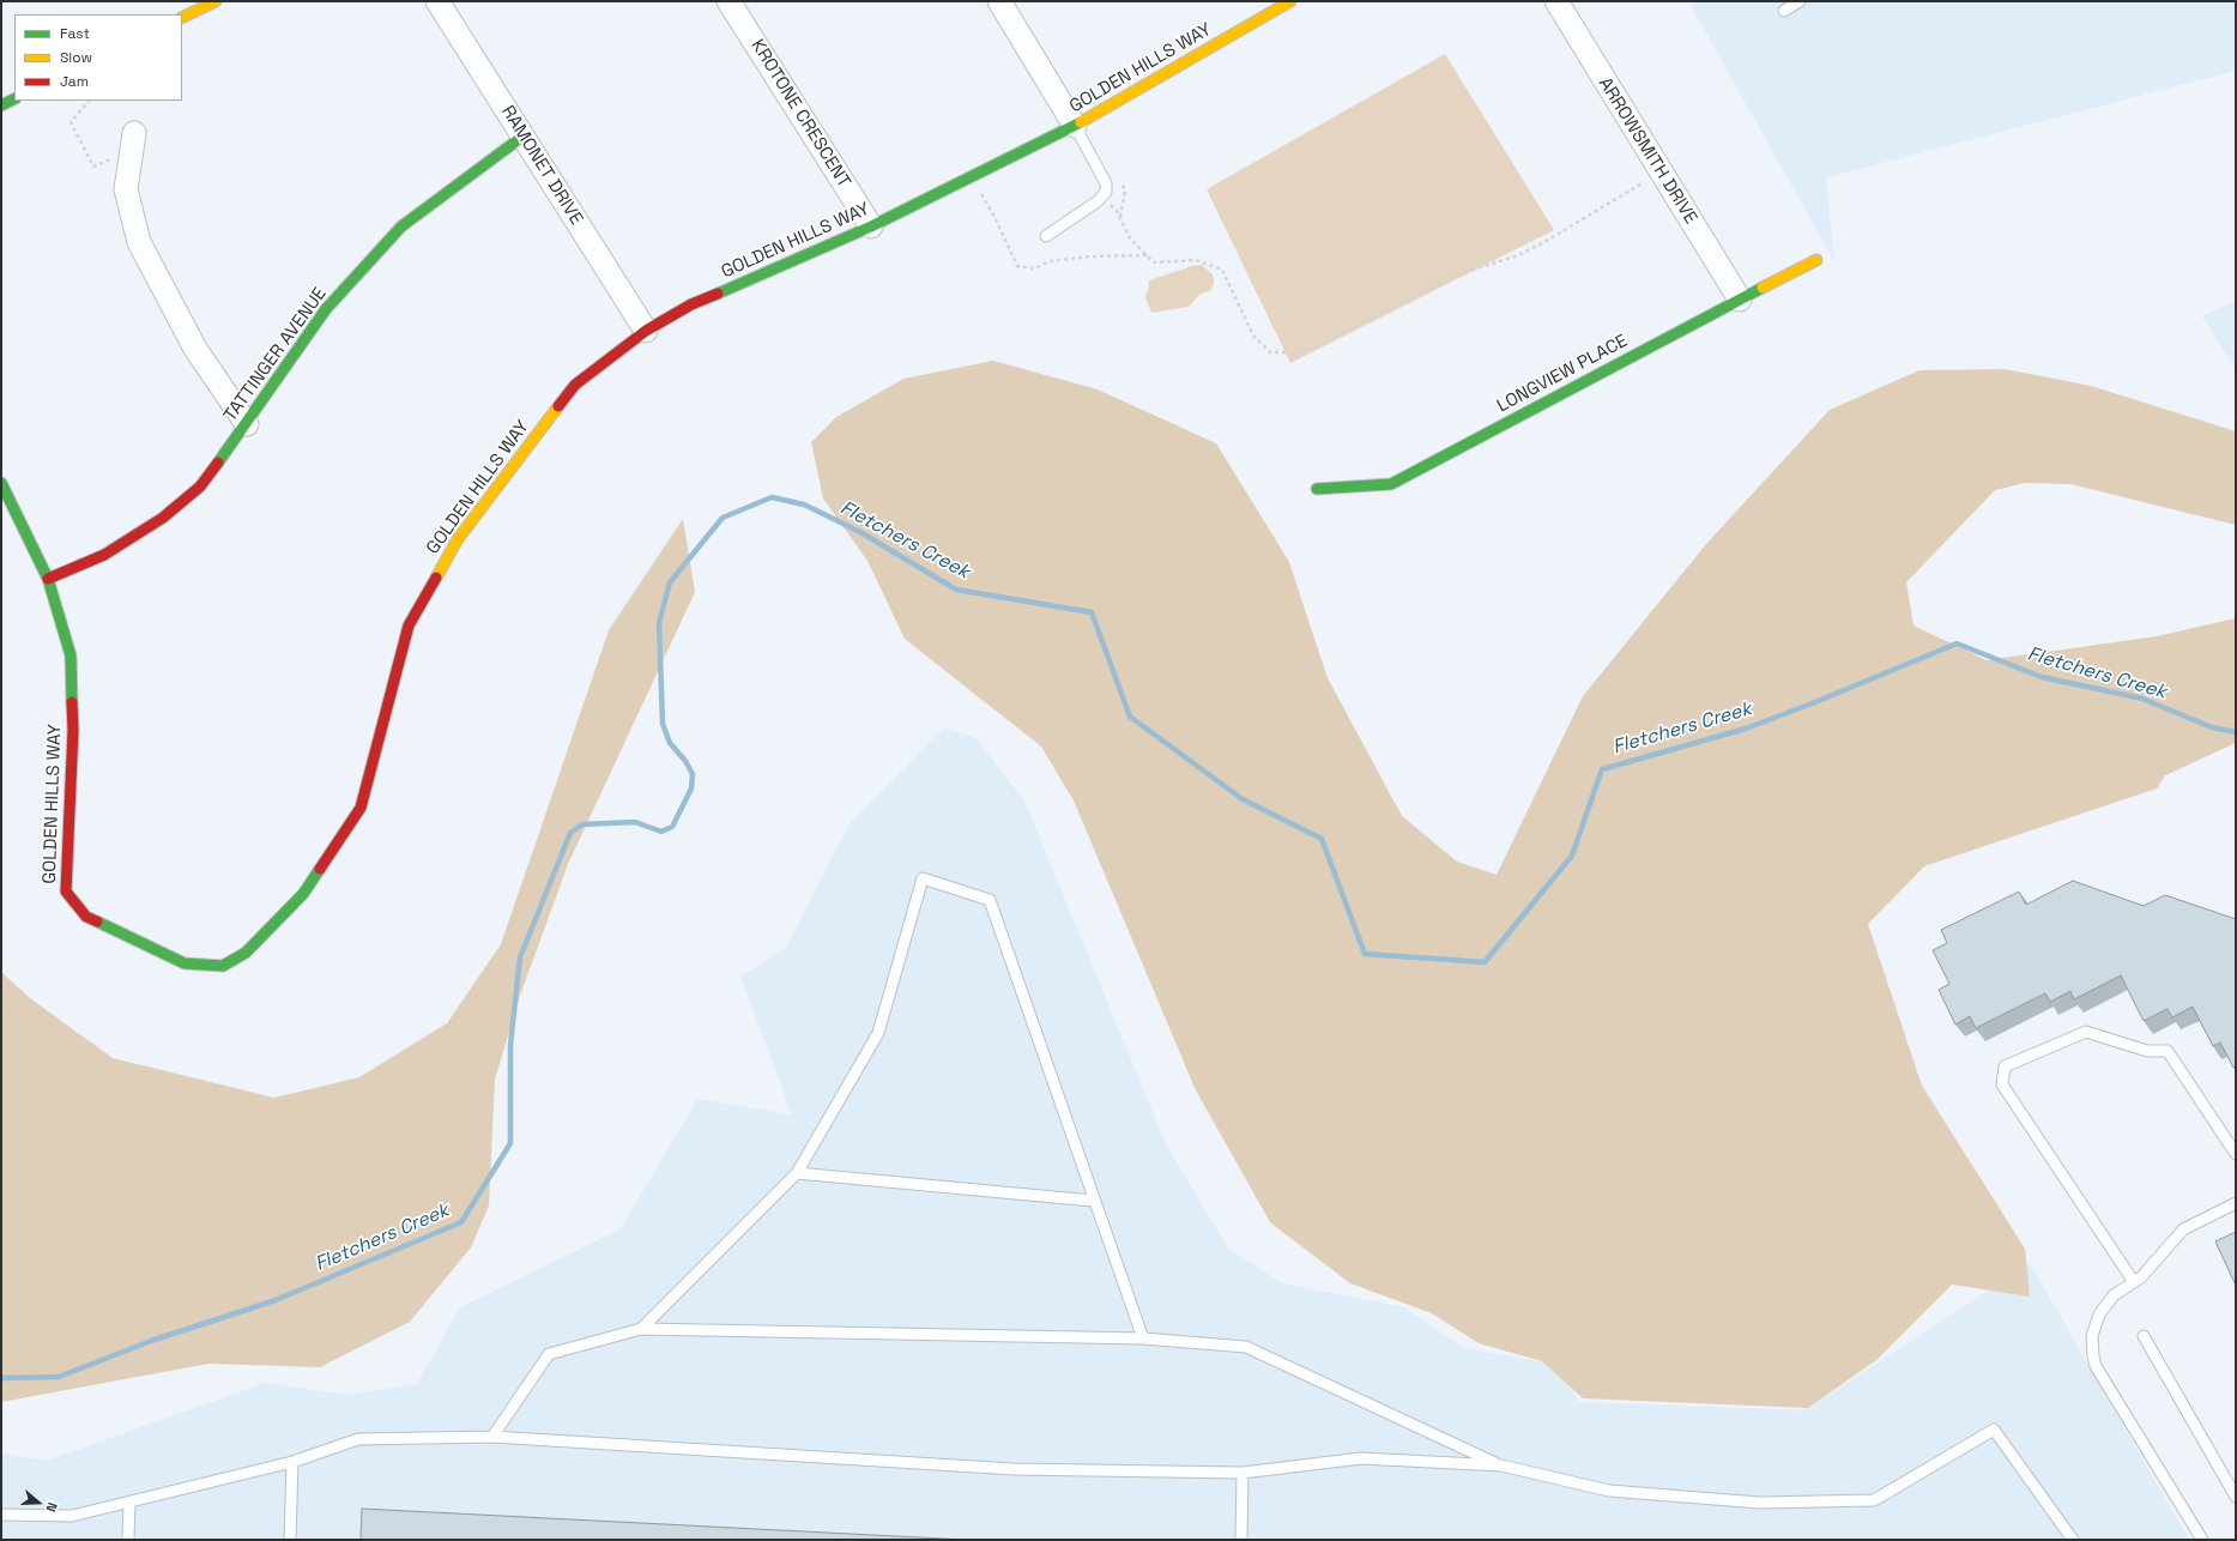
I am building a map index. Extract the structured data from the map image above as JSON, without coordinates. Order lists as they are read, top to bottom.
{
  "streets": {
    "street": [
      "GOLDEN HILLS WAY",
      "KROTONE CRESCENT",
      "ARROWSMITH DRIVE",
      "RAMONET DRIVE",
      "TATTINGER AVENUE",
      "LONGVIEW PLACE"
    ]
  },
  "crossings": [
    ["GOLDEN HILLS WAY", "KROTONE CRESCENT"],
    ["GOLDEN HILLS WAY", "RAMONET DRIVE"],
    ["GOLDEN HILLS WAY", "TATTINGER AVENUE"],
    ["ARROWSMITH DRIVE", "LONGVIEW PLACE"],
    ["RAMONET DRIVE", "TATTINGER AVENUE"]
  ],
  "water": ["Fletchers Creek"],
  "legend": ["Fast", "Slow", "Jam"],
  "north": "right"
}
